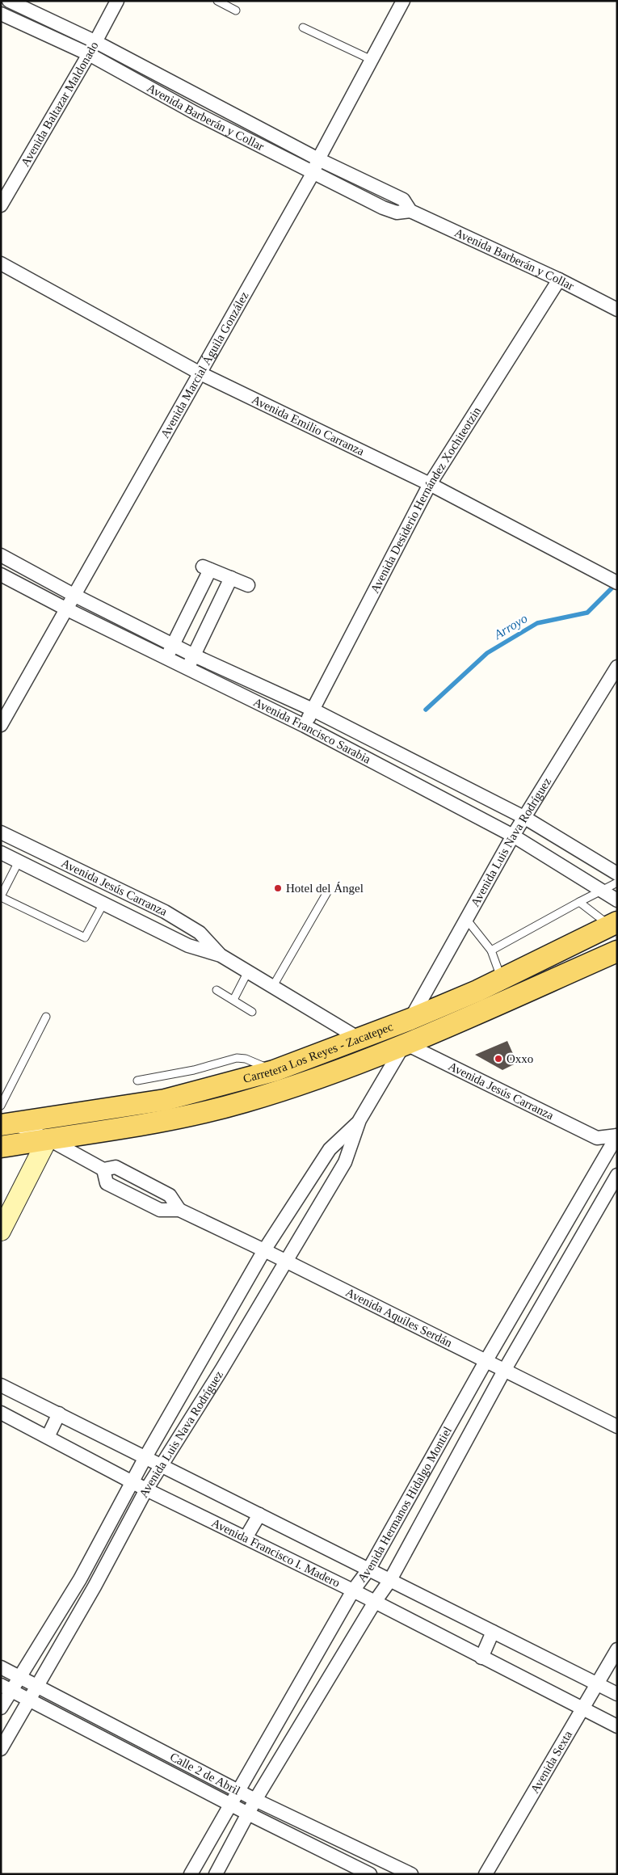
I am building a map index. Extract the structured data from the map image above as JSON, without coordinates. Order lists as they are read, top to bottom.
{
  "streets": {
    "main road": ["Carretera Los Reyes - Zacatepec"],
    "street": [
      "Avenida Baltazar Maldonado",
      "Avenida Barberán y Collar",
      "Avenida Marcial Águila González",
      "Avenida Emilio Carranza",
      "Avenida Desiderio Hernández Xochiteotzin",
      "Avenida Francisco Sarabia",
      "Avenida Luis Nava Rodríguez",
      "Avenida Jesús Carranza",
      "Avenida Aquiles Serdán",
      "Avenida Hermanos Hidalgo Montiel",
      "Avenida Francisco I. Madero",
      "Avenida Sexta",
      "Calle 2 de Abril"
    ]
  },
  "crossings": [
    ["Avenida Baltazar Maldonado", "Avenida Barberán y Collar"],
    ["Avenida Barberán y Collar", "Avenida Marcial Águila González"],
    ["Avenida Barberán y Collar", "Avenida Desiderio Hernández Xochiteotzin"],
    ["Avenida Marcial Águila González", "Avenida Emilio Carranza"],
    ["Avenida Marcial Águila González", "Avenida Francisco Sarabia"],
    ["Avenida Emilio Carranza", "Avenida Desiderio Hernández Xochiteotzin"],
    ["Avenida Desiderio Hernández Xochiteotzin", "Avenida Francisco Sarabia"],
    ["Avenida Francisco Sarabia", "Avenida Luis Nava Rodríguez"],
    ["Avenida Luis Nava Rodríguez", "Avenida Jesús Carranza"],
    ["Avenida Luis Nava Rodríguez", "Carretera Los Reyes - Zacatepec"],
    ["Avenida Luis Nava Rodríguez", "Avenida Aquiles Serdán"],
    ["Avenida Luis Nava Rodríguez", "Avenida Francisco I. Madero"],
    ["Avenida Luis Nava Rodríguez", "Calle 2 de Abril"],
    ["Avenida Jesús Carranza", "Carretera Los Reyes - Zacatepec"],
    ["Carretera Los Reyes - Zacatepec", "Avenida Aquiles Serdán"],
    ["Avenida Aquiles Serdán", "Avenida Hermanos Hidalgo Montiel"],
    ["Avenida Hermanos Hidalgo Montiel", "Avenida Francisco I. Madero"],
    ["Avenida Hermanos Hidalgo Montiel", "Calle 2 de Abril"],
    ["Avenida Francisco I. Madero", "Avenida Sexta"]
  ],
  "water": ["Arroyo"],
  "places": ["Hotel del Ángel", "Oxxo"]
}
